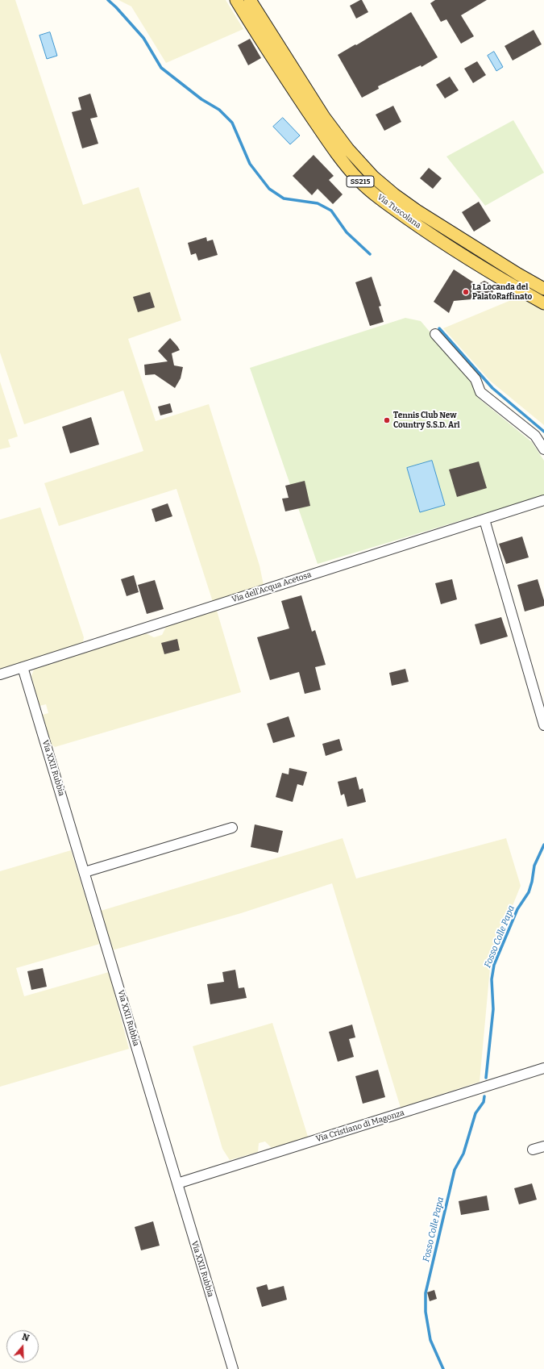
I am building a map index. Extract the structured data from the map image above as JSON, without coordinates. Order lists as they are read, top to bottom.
{
  "streets": {
    "main road": ["SS215", "Via Tuscolana"],
    "street": ["Via dell'Acqua Acetosa", "Via XXII Rubbia", "Via Cristiano di Magonza"]
  },
  "crossings": [
    ["Via dell'Acqua Acetosa", "Via XXII Rubbia"],
    ["Via XXII Rubbia", "Via Cristiano di Magonza"]
  ],
  "water": ["Fosso Colle Papa"],
  "places": ["La Locanda del PalatoRaffinato", "Tennis Club New Country S.S.D. Arl"],
  "north": "top"
}
